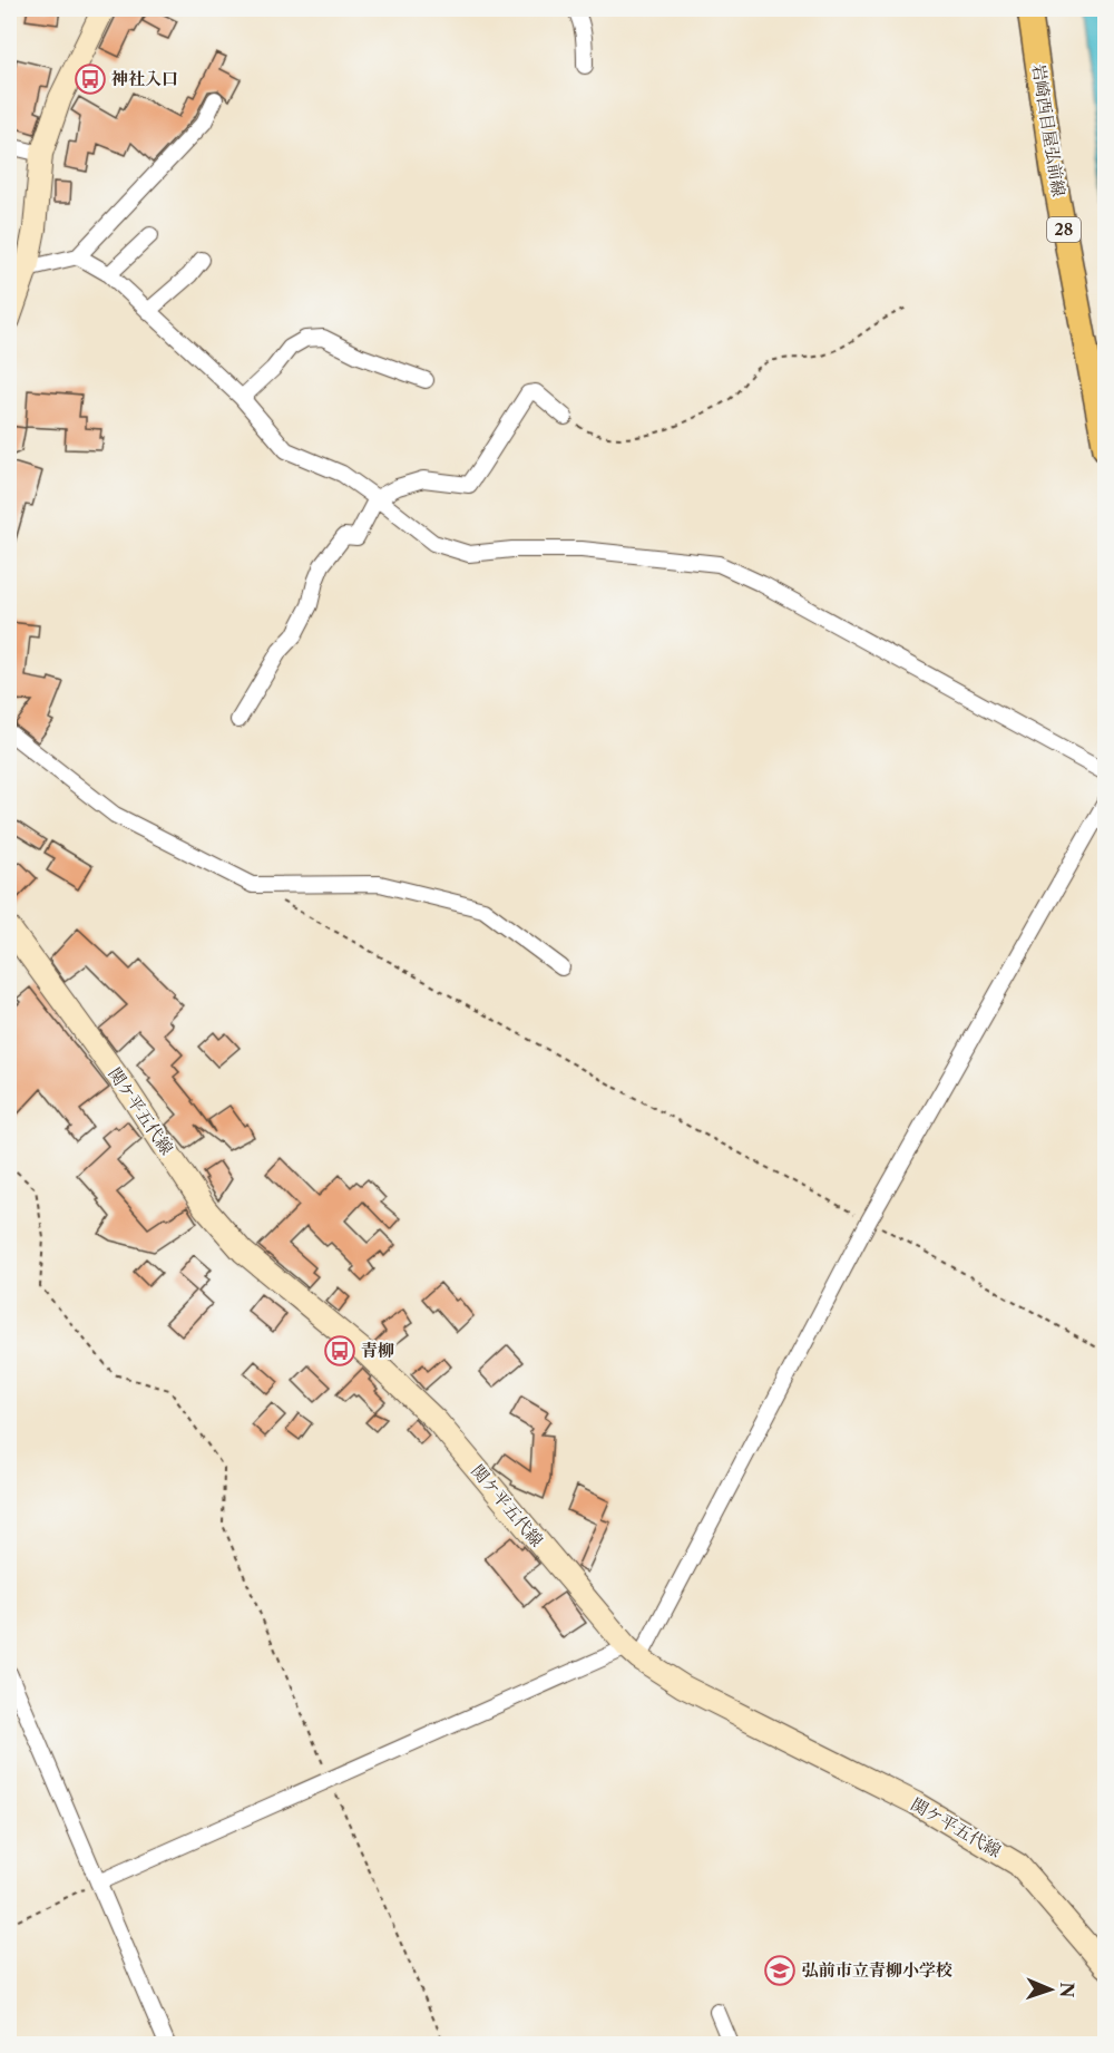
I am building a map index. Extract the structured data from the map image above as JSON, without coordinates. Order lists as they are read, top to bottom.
{
  "streets": {
    "main road": ["岩崎西目屋弘前線", "28", "関ケ平五代線"]
  },
  "places": {
    "bus stop": ["神社入口", "青柳"],
    "school or university": ["弘前市立青柳小学校"]
  },
  "north": "right"
}
